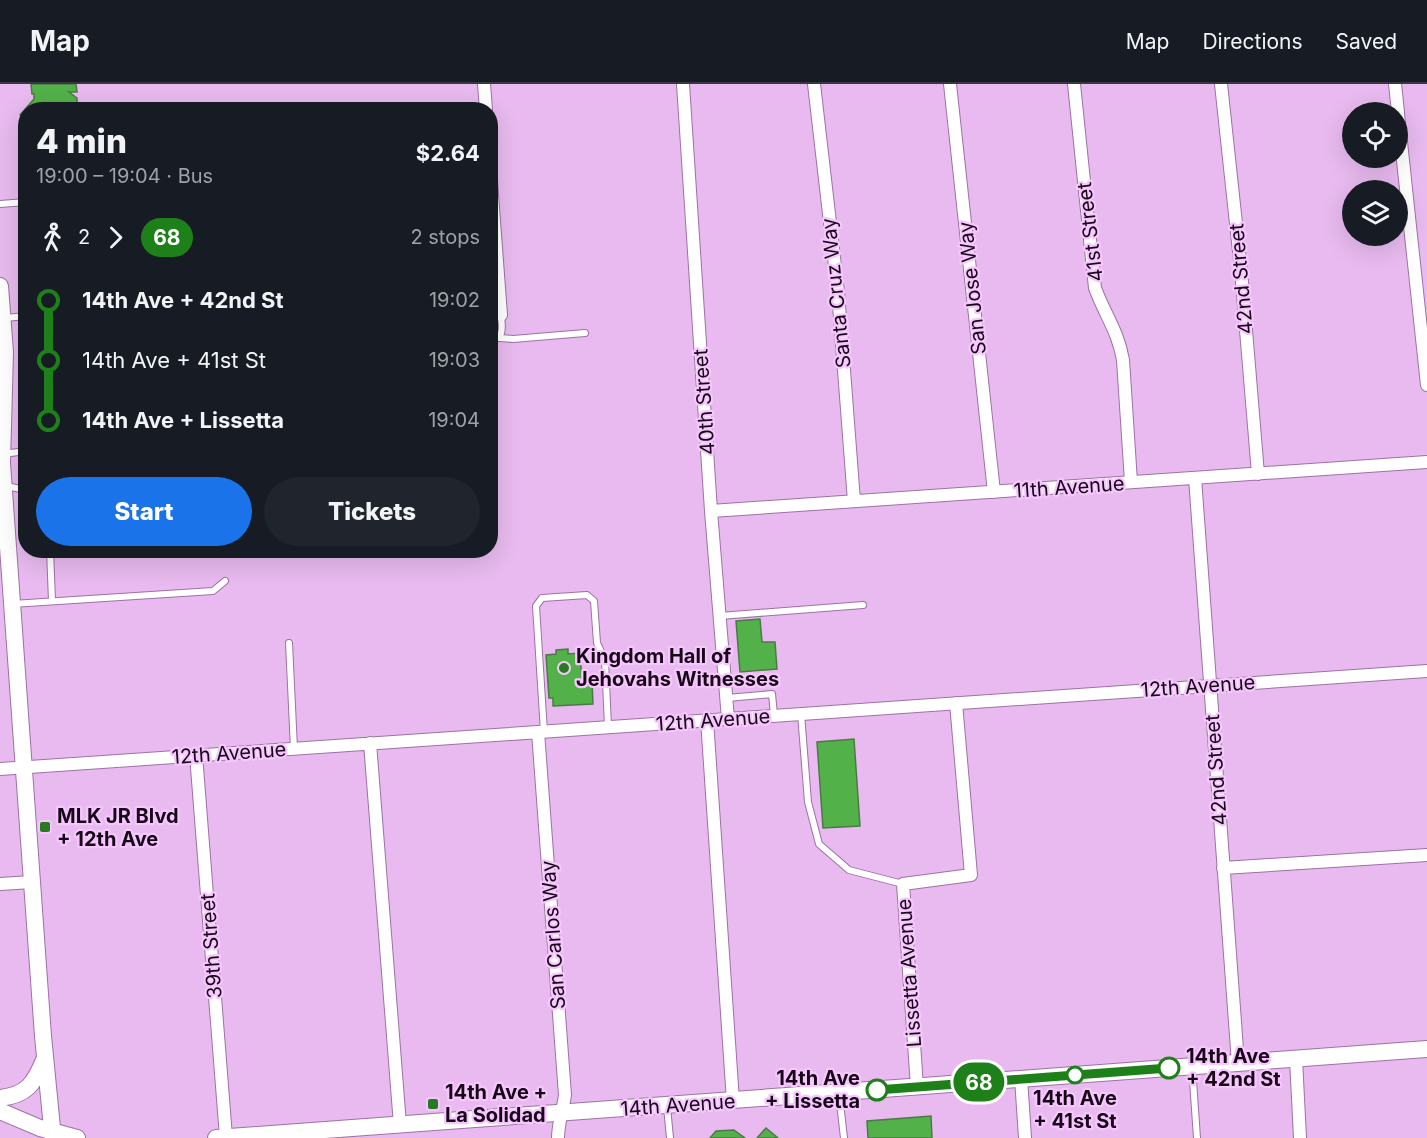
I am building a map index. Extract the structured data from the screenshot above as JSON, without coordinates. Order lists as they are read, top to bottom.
{
  "streets": {
    "street": [
      "41st Street",
      "42nd Street",
      "San Jose Way",
      "Santa Cruz Way",
      "40th Street",
      "11th Avenue",
      "12th Avenue",
      "San Carlos Way",
      "39th Street",
      "Lissetta Avenue",
      "14th Avenue"
    ]
  },
  "crossings": [
    ["41st Street", "11th Avenue"],
    ["42nd Street", "11th Avenue"],
    ["42nd Street", "12th Avenue"],
    ["42nd Street", "14th Avenue"],
    ["San Jose Way", "11th Avenue"],
    ["Santa Cruz Way", "11th Avenue"],
    ["40th Street", "11th Avenue"],
    ["40th Street", "12th Avenue"],
    ["12th Avenue", "San Carlos Way"],
    ["12th Avenue", "39th Street"],
    ["12th Avenue", "Lissetta Avenue"],
    ["San Carlos Way", "14th Avenue"],
    ["39th Street", "14th Avenue"],
    ["Lissetta Avenue", "14th Avenue"]
  ],
  "places": {
    "other": [
      "Kingdom Hall of Jehovahs Witnesses",
      "14th Ave + 42nd St",
      "14th Ave + 41st St",
      "14th Ave + Lissetta"
    ],
    "transit": ["MLK JR Blvd + 12th Ave", "14th Ave + La Solidad"]
  },
  "lines": ["bus line 68"],
  "page": {
    "header": "Map",
    "nav": ["Map", "Directions", "Saved"],
    "on_map": "68",
    "heading": ["4 min", "19:00 – 19:04 · Bus", "$2.64"],
    "legs": ["2", "68", "2 stops"],
    "list": [
      {
        "name": "14th Ave + 42nd St",
        "value": "19:02"
      },
      {
        "name": "14th Ave + 41st St",
        "value": "19:03"
      },
      {
        "name": "14th Ave + Lissetta",
        "value": "19:04"
      }
    ],
    "buttons": ["Start", "Tickets"]
  }
}
